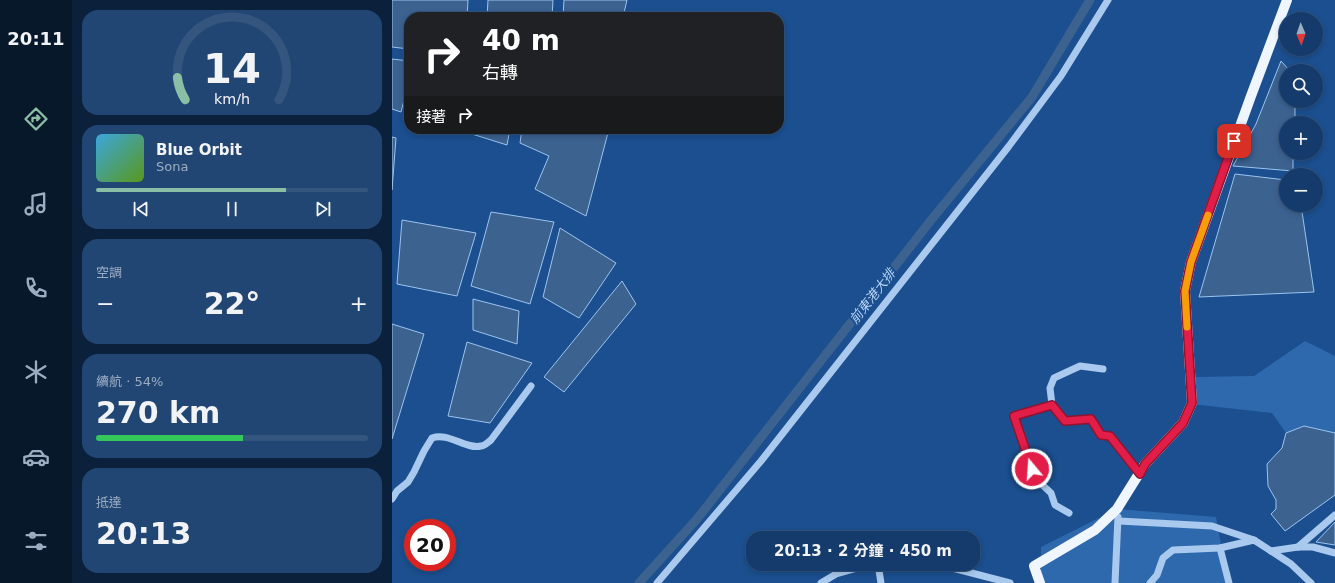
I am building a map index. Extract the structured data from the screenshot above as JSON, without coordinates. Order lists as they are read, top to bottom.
{
  "water": ["前東港大排"],
  "north": "bottom",
  "page": {
    "tabs": "20:11",
    "map_buttons": ["+", "−"],
    "turn": ["40 m", "右轉"],
    "then": "接著",
    "song": ["Blue Orbit", "Sona"],
    "tile": [
      "空調",
      ["續航 · 54%", "270 km"],
      ["抵達", "20:13"]
    ],
    "heat": ["−", "22°", "+"],
    "limit": "20",
    "trip": "20:13 · 2 分鐘 · 450 m",
    "gauge": ["14", "km/h"]
  }
}
